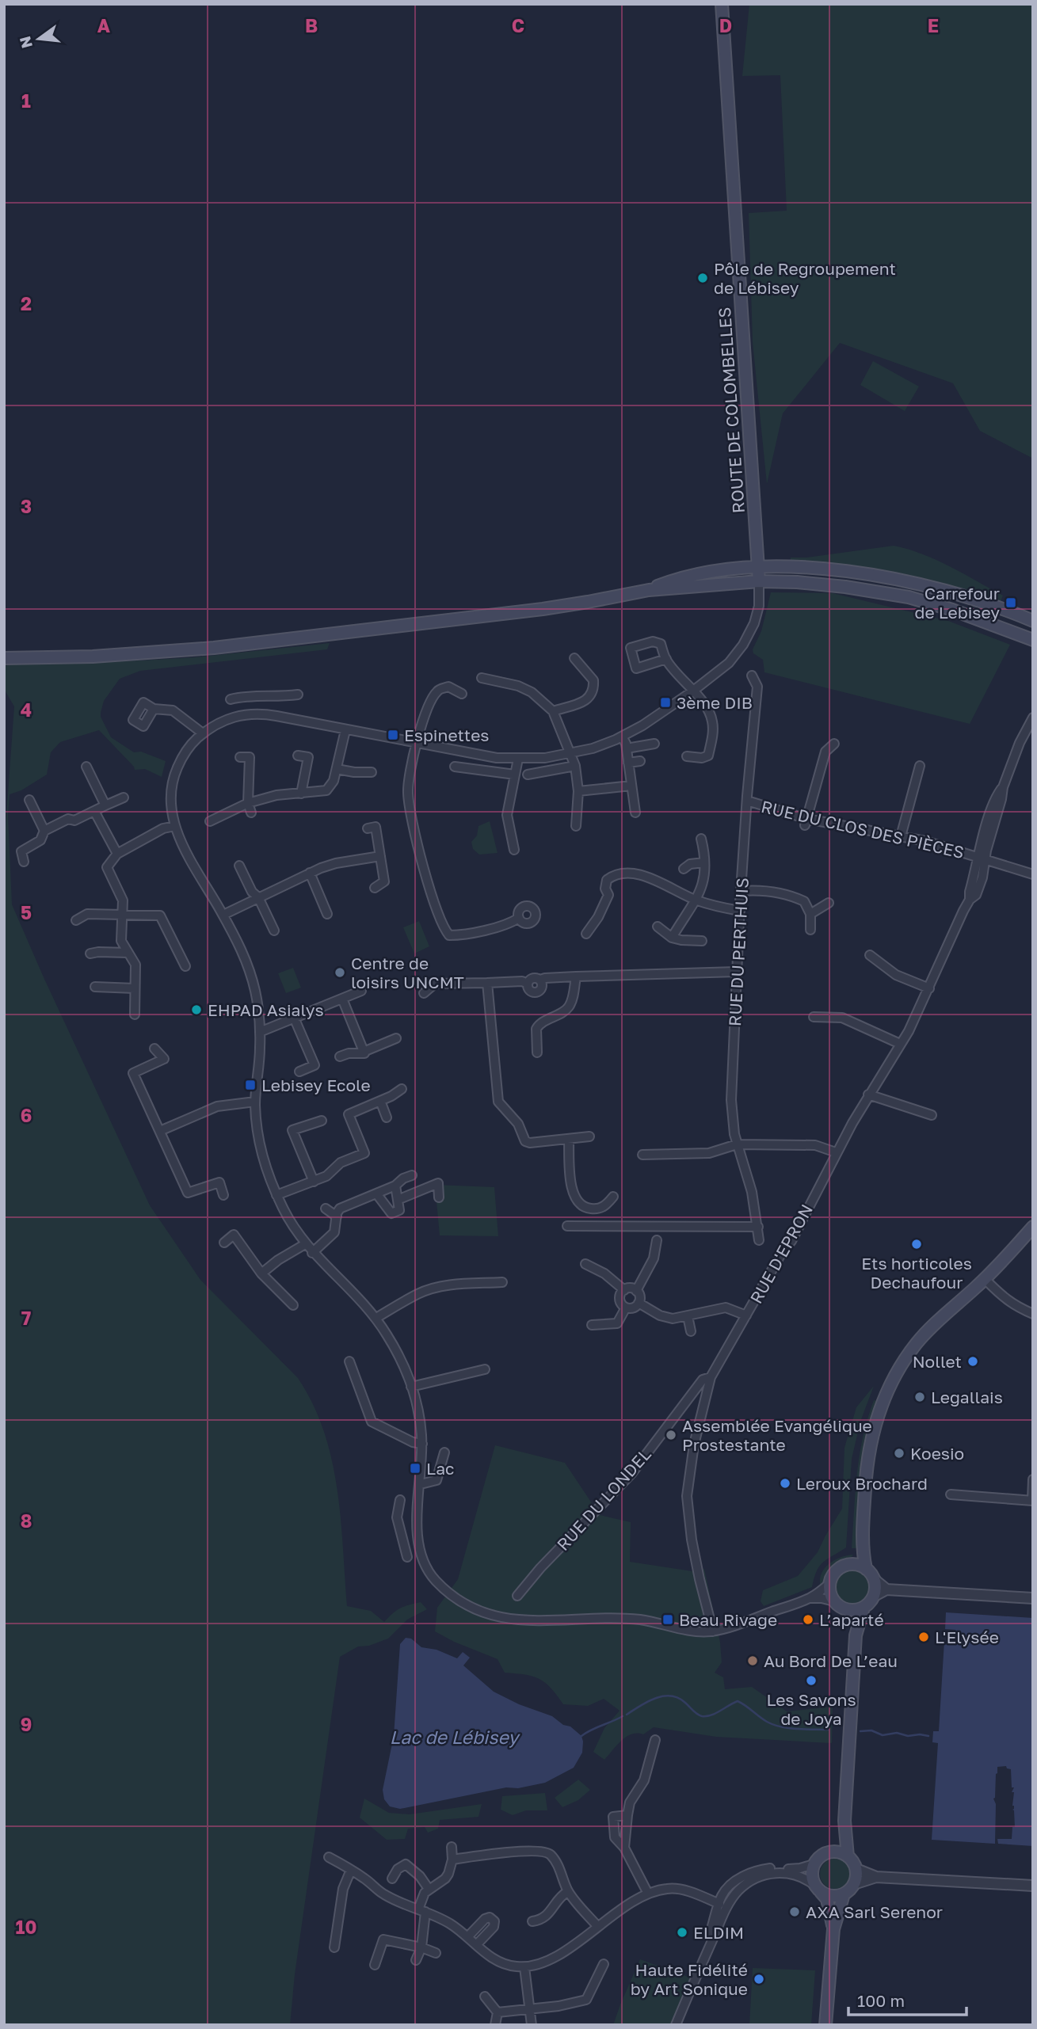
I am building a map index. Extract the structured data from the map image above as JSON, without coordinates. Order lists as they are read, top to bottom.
{
  "streets": {
    "main road": ["ROUTE DE COLOMBELLES"],
    "street": [
      "RUE DU CLOS DES PIÈCES",
      "RUE DU PERTHUIS",
      "RUE D'EPRON",
      "RUE DU LONDEL"
    ]
  },
  "crossings": [
    ["RUE DU CLOS DES PIÈCES", "RUE DU PERTHUIS"],
    ["RUE DU CLOS DES PIÈCES", "RUE D'EPRON"],
    ["RUE D'EPRON", "RUE DU LONDEL"]
  ],
  "water": ["Lac de Lébisey"],
  "places": {
    "other": [
      "Pôle de Regroupement de Lébisey",
      "Centre de loisirs UNCMT",
      "EHPAD Asialys",
      "Ets horticoles Dechaufour",
      "Nollet",
      "Legallais",
      "Assemblée Evangélique Prostestante",
      "Koesio",
      "Leroux Brochard",
      "L’aparté",
      "L'Elysée",
      "Au Bord De L’eau",
      "Les Savons de Joya",
      "AXA Sarl Serenor",
      "ELDIM",
      "Haute Fidélité by Art Sonique"
    ],
    "transit": [
      "Carrefour de Lebisey",
      "3ème DIB",
      "Espinettes",
      "Lebisey Ecole",
      "Lac",
      "Beau Rivage"
    ]
  },
  "scale_bar": "100 m",
  "north": "left",
  "grid": {
    "columns": [
      "A",
      "B",
      "C",
      "D",
      "E"
    ],
    "rows": [
      "1",
      "2",
      "3",
      "4",
      "5",
      "6",
      "7",
      "8",
      "9",
      "10"
    ]
  }
}
